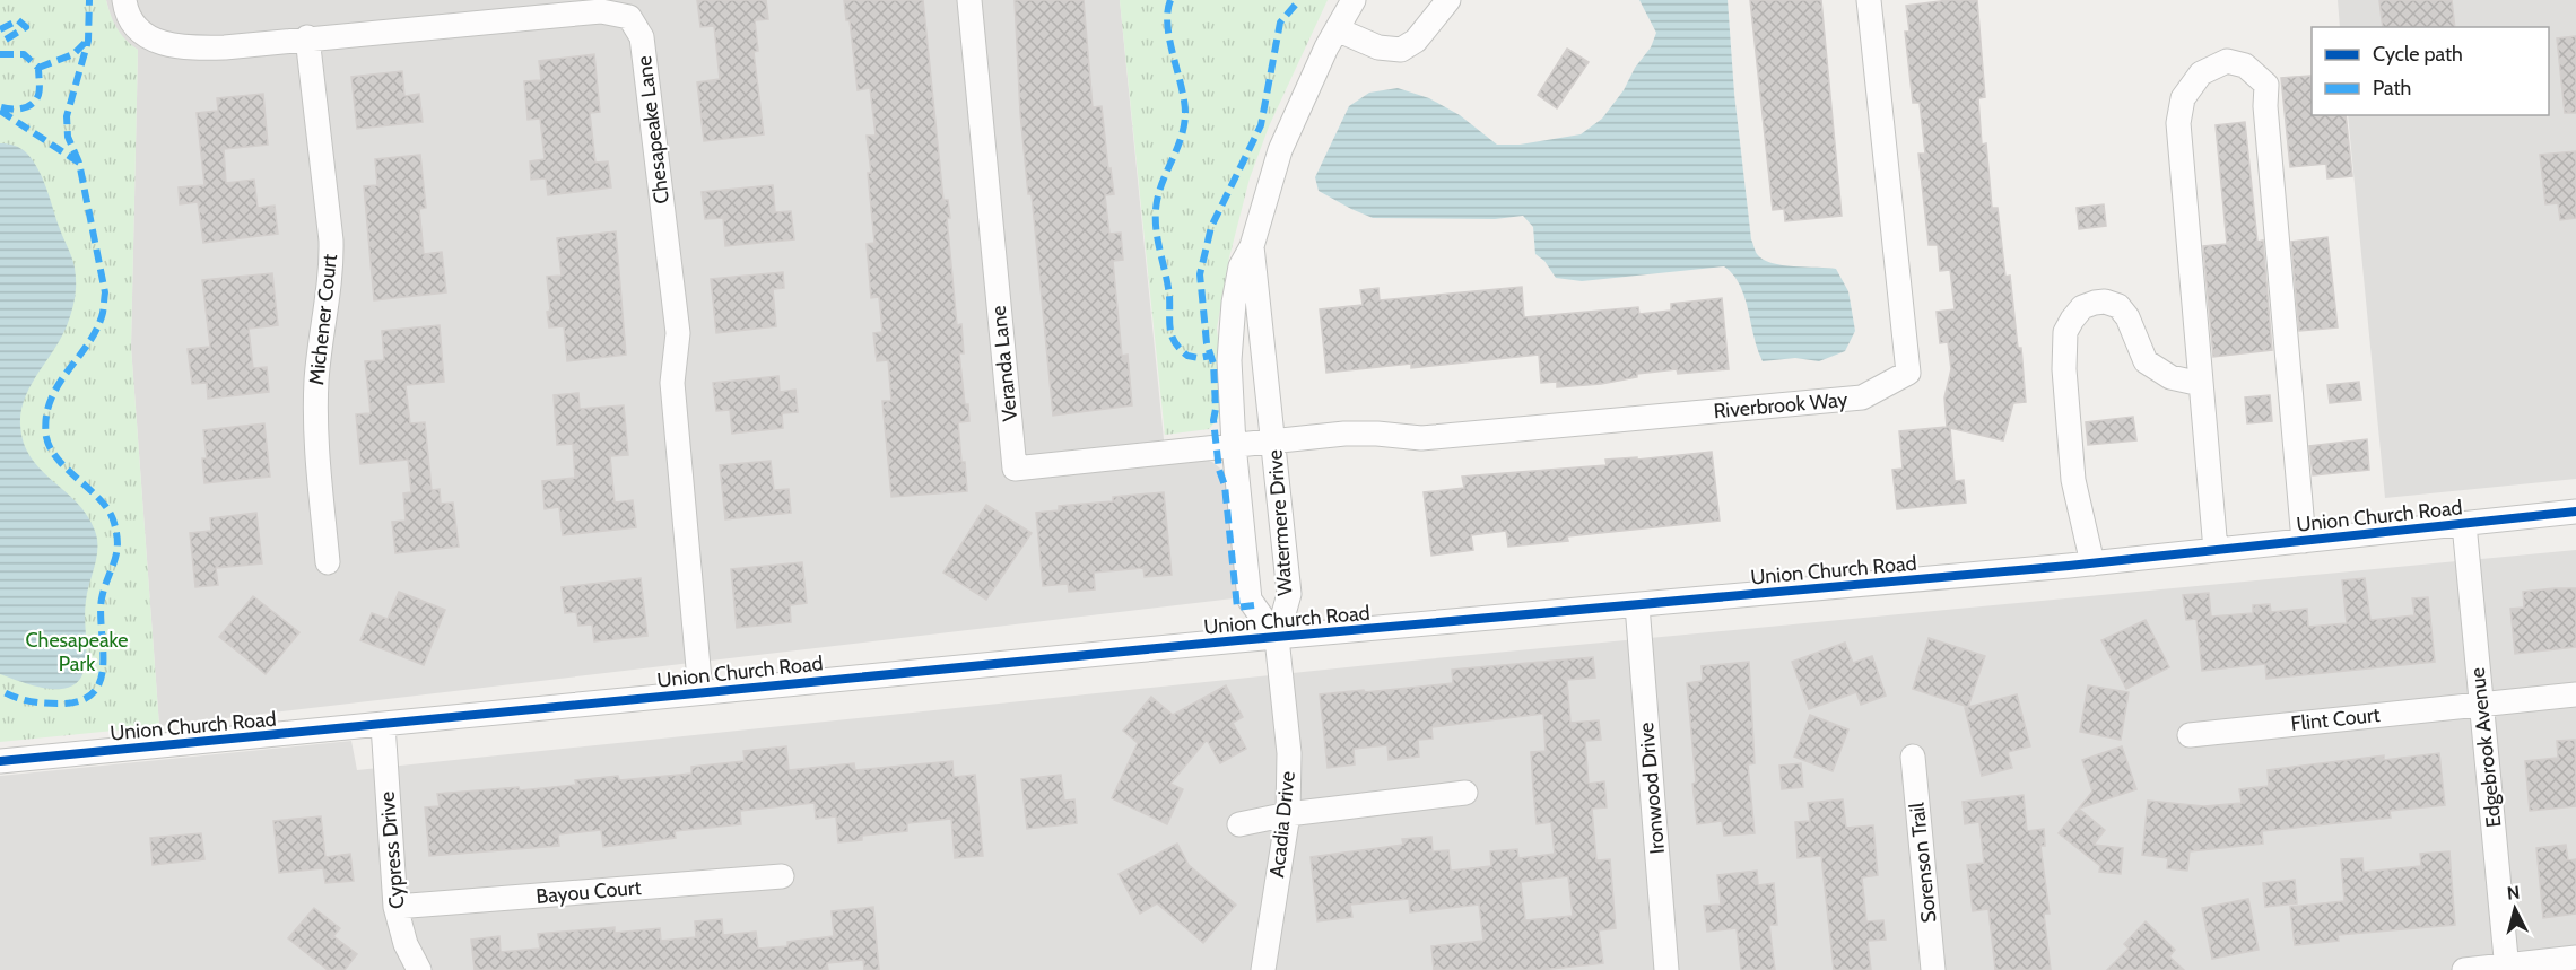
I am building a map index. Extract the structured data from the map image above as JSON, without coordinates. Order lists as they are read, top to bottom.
{
  "streets": {
    "street": [
      "Chesapeake Lane",
      "Michener Court",
      "Veranda Lane",
      "Riverbrook Way",
      "Union Church Road",
      "Watermere Drive",
      "Flint Court",
      "Edgebrook Avenue",
      "Ironwood Drive",
      "Acadia Drive",
      "Cypress Drive",
      "Sorenson Trail",
      "Bayou Court"
    ]
  },
  "crossings": [
    ["Chesapeake Lane", "Michener Court"],
    ["Chesapeake Lane", "Union Church Road"],
    ["Veranda Lane", "Riverbrook Way"],
    ["Veranda Lane", "Watermere Drive"],
    ["Riverbrook Way", "Watermere Drive"],
    ["Union Church Road", "Watermere Drive"],
    ["Union Church Road", "Edgebrook Avenue"],
    ["Union Church Road", "Ironwood Drive"],
    ["Union Church Road", "Acadia Drive"],
    ["Union Church Road", "Cypress Drive"],
    ["Watermere Drive", "Acadia Drive"],
    ["Flint Court", "Edgebrook Avenue"],
    ["Cypress Drive", "Bayou Court"]
  ],
  "parks": ["Chesapeake Park"],
  "legend": ["Cycle path", "Path"],
  "north": "top"
}
